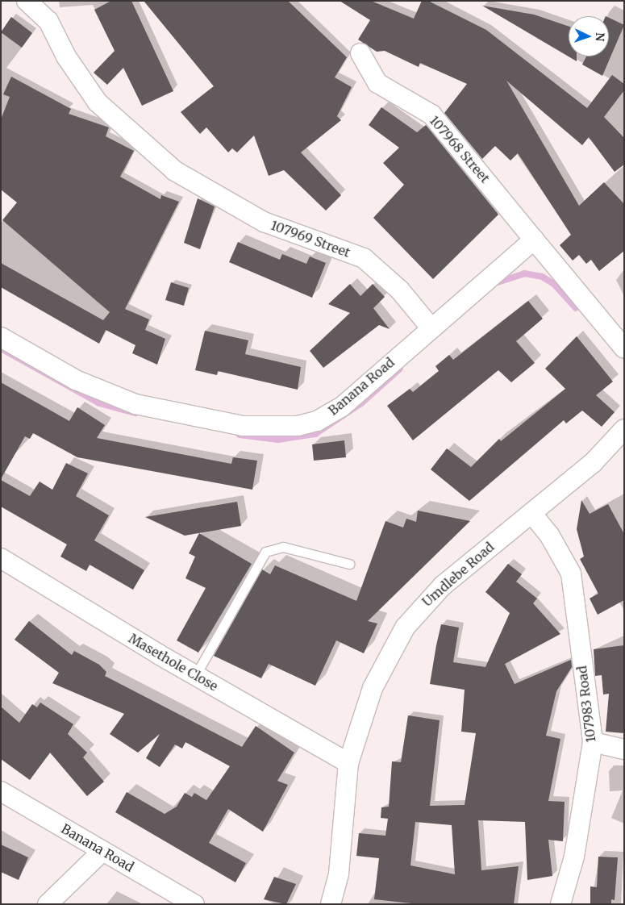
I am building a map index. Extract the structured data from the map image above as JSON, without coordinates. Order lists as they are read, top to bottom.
{
  "streets": {
    "street": [
      "107968 Street",
      "107969 Street",
      "Banana Road",
      "Umdlebe Road",
      "Masethole Close",
      "107983 Road"
    ]
  },
  "crossings": [
    ["107968 Street", "Banana Road"],
    ["107969 Street", "Banana Road"],
    ["Umdlebe Road", "Masethole Close"],
    ["Umdlebe Road", "107983 Road"]
  ],
  "north": "right"
}
